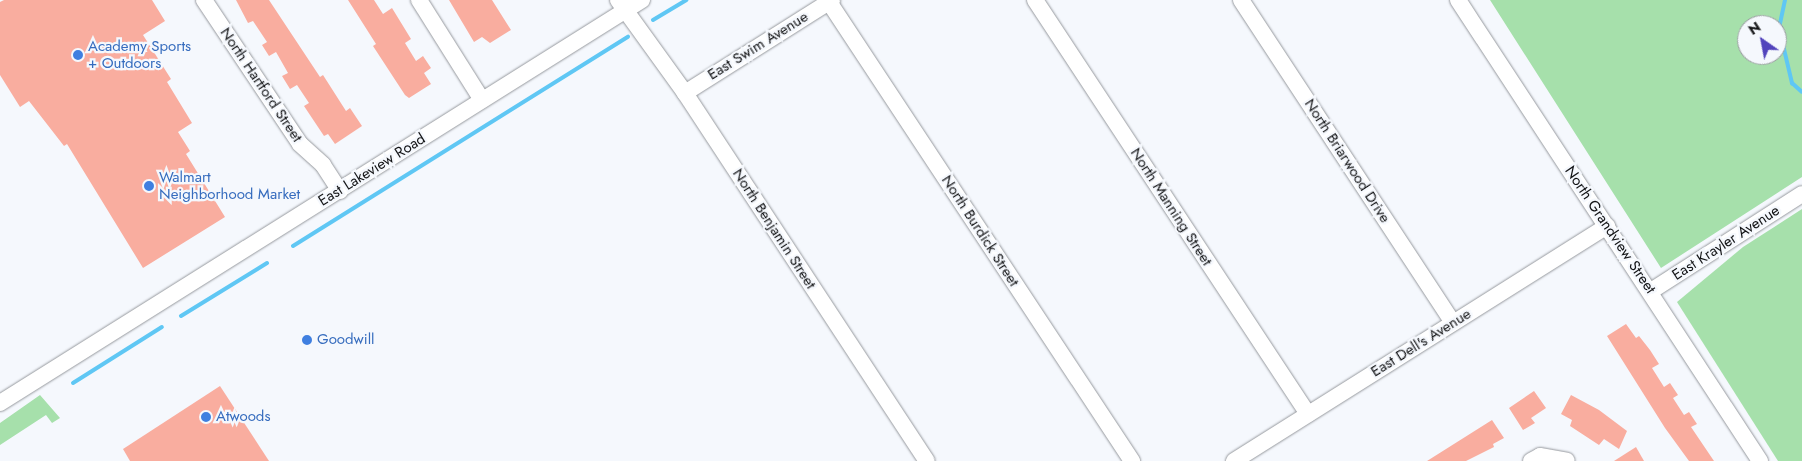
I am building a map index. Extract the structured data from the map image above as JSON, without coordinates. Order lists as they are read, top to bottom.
{
  "streets": {
    "street": [
      "East Swim Avenue",
      "North Hartford Street",
      "North Briarwood Drive",
      "East Lakeview Road",
      "North Manning Street",
      "North Benjamin Street",
      "North Grandview Street",
      "North Burdick Street",
      "East Krayler Avenue",
      "East Dell's Avenue"
    ]
  },
  "crossings": [
    ["East Swim Avenue", "North Benjamin Street"],
    ["East Swim Avenue", "North Burdick Street"],
    ["North Hartford Street", "East Lakeview Road"],
    ["North Briarwood Drive", "East Dell's Avenue"],
    ["East Lakeview Road", "North Benjamin Street"],
    ["North Manning Street", "East Dell's Avenue"],
    ["North Grandview Street", "East Krayler Avenue"],
    ["North Grandview Street", "East Dell's Avenue"]
  ],
  "places": [
    "Academy Sports + Outdoors",
    "Walmart Neighborhood Market",
    "Goodwill",
    "Atwoods"
  ],
  "north": "top left"
}
